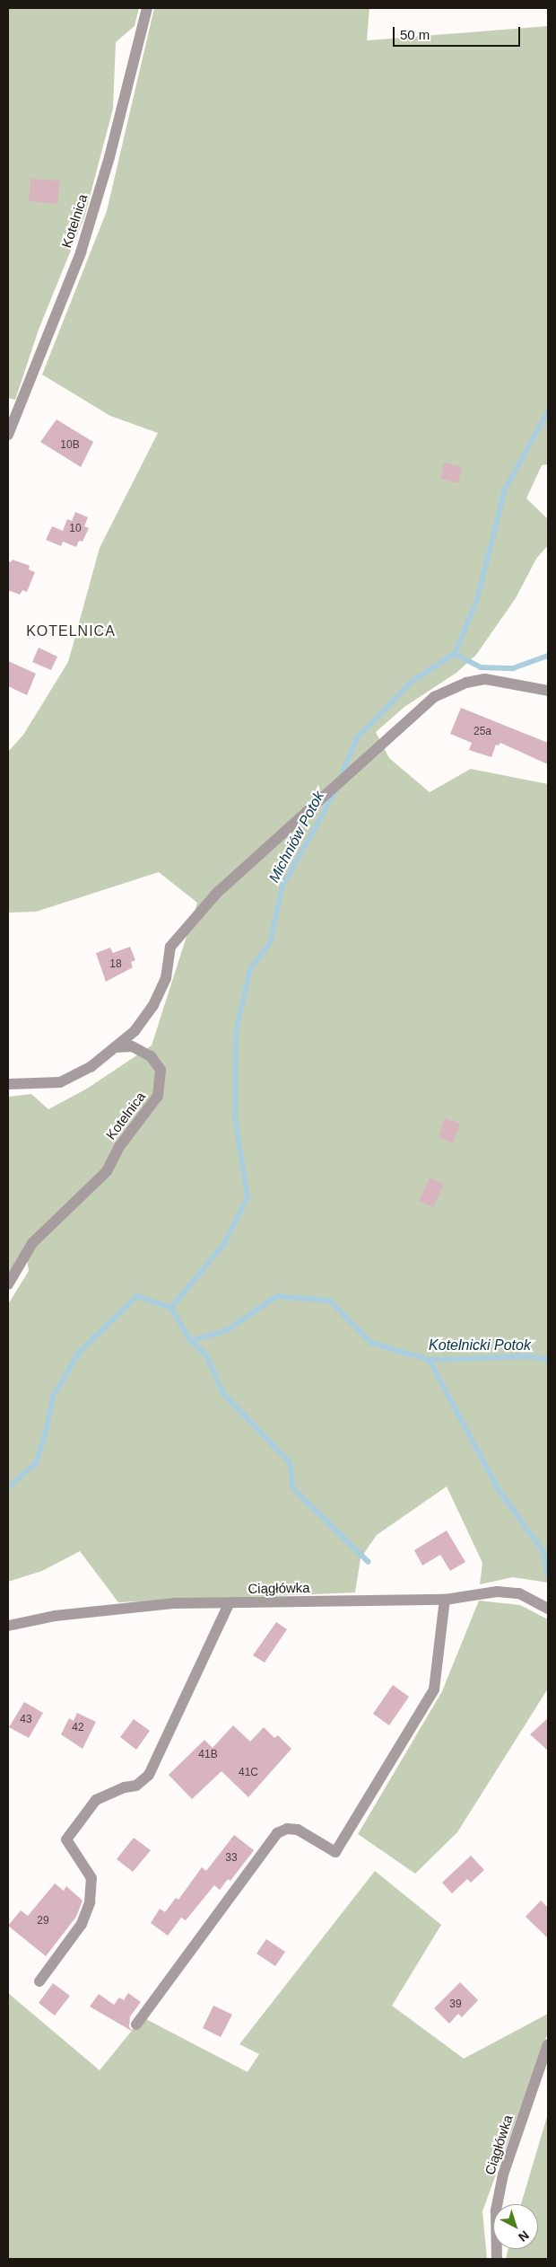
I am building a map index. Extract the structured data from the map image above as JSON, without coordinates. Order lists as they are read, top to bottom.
{
  "streets": {
    "street": ["Kotelnica", "Ciągłówka"]
  },
  "districts": ["KOTELNICA"],
  "water": ["Michniów Potok", "Kotelnicki Potok"],
  "house_numbers": [
    "10B",
    "10",
    "25a",
    "18",
    "43",
    "42",
    "41B",
    "41C",
    "33",
    "29",
    "39"
  ],
  "scale_bar": "50 m",
  "north": "bottom right"
}
